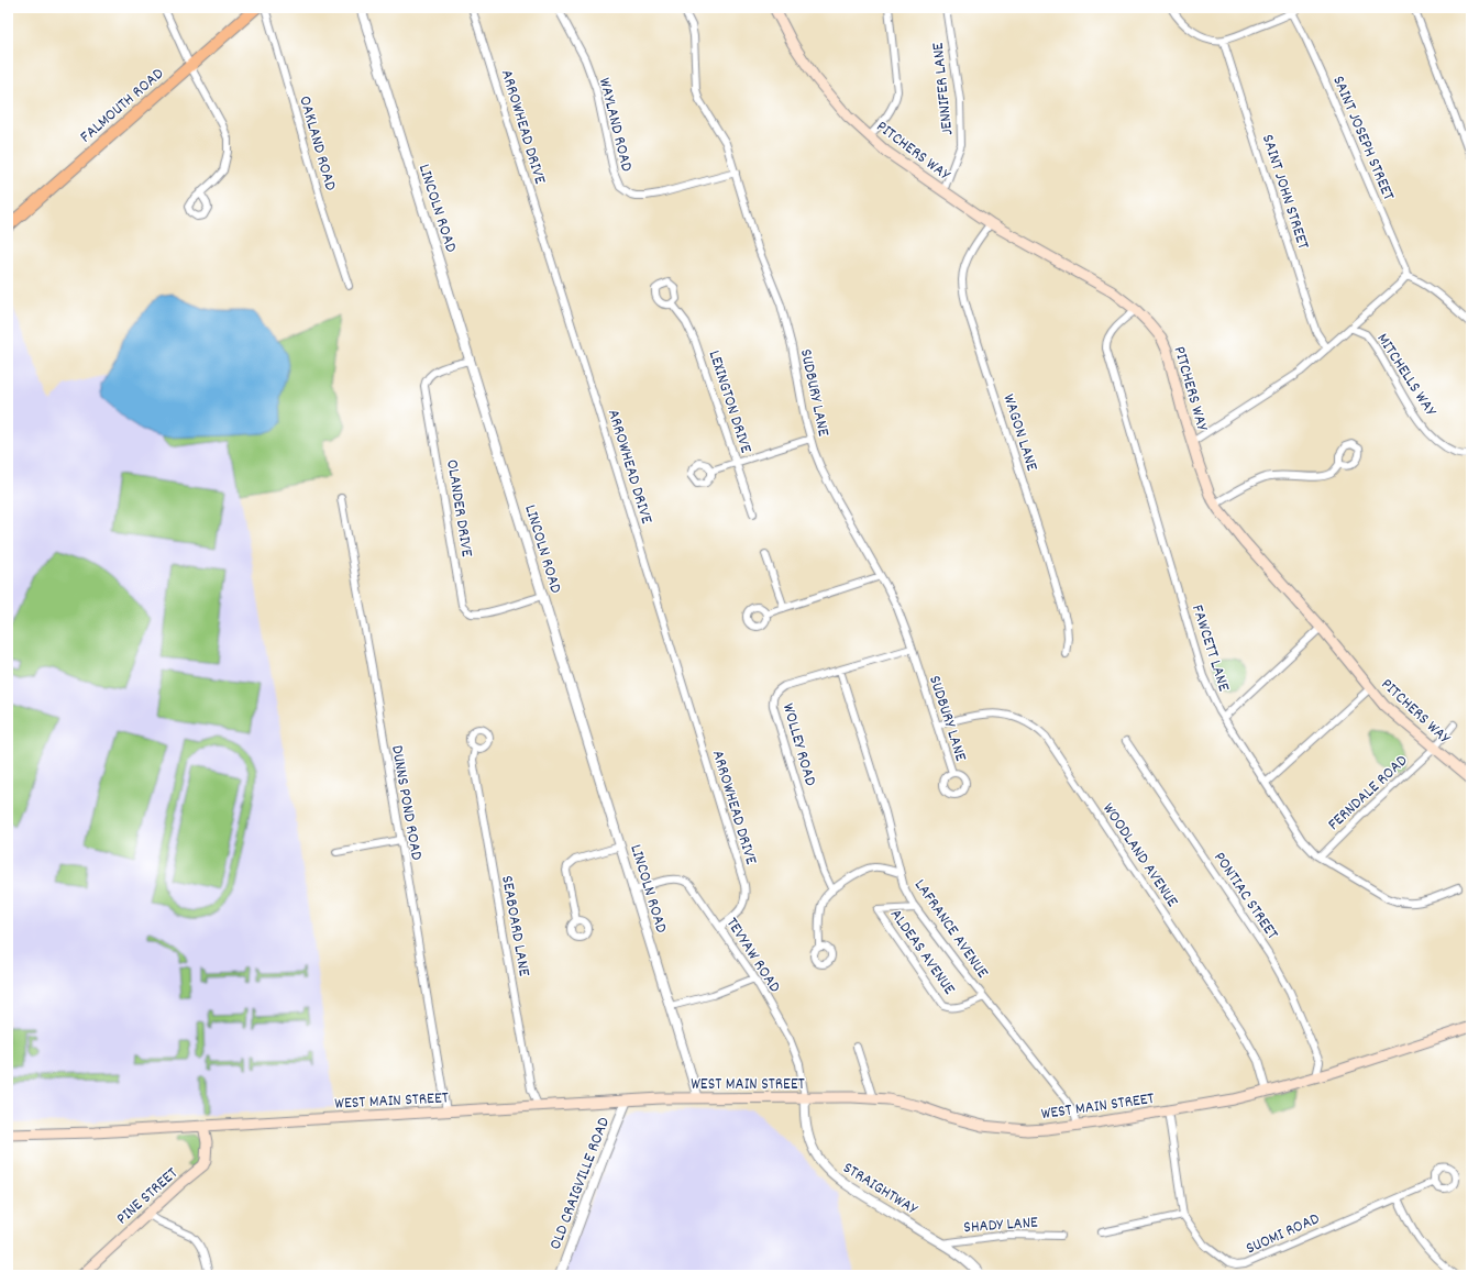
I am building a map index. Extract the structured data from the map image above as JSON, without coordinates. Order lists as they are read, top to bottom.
{
  "streets": {
    "main road": [
      "FALMOUTH ROAD",
      "PITCHERS WAY",
      "WEST MAIN STREET",
      "PINE STREET"
    ],
    "street": [
      "JENNIFER LANE",
      "WAYLAND ROAD",
      "ARROWHEAD DRIVE",
      "SAINT JOSEPH STREET",
      "OAKLAND ROAD",
      "SAINT JOHN STREET",
      "LINCOLN ROAD",
      "MITCHELLS WAY",
      "SUDBURY LANE",
      "LEXINGTON DRIVE",
      "WAGON LANE",
      "OLANDER DRIVE",
      "FAWCETT LANE",
      "WOLLEY ROAD",
      "FERNDALE ROAD",
      "DUNNS POND ROAD",
      "WOODLAND AVENUE",
      "PONTIAC STREET",
      "SEABOARD LANE",
      "LAFRANCE AVENUE",
      "ALDEAS AVENUE",
      "TEVYAW ROAD",
      "OLD CRAIGVILLE ROAD",
      "STRAIGHTWAY",
      "SHADY LANE",
      "SUOMI ROAD"
    ]
  },
  "crossings": [
    ["JENNIFER LANE", "PITCHERS WAY"],
    ["WAYLAND ROAD", "SUDBURY LANE"],
    ["ARROWHEAD DRIVE", "TEVYAW ROAD"],
    ["PITCHERS WAY", "WAGON LANE"],
    ["PITCHERS WAY", "FAWCETT LANE"],
    ["PITCHERS WAY", "FERNDALE ROAD"],
    ["LINCOLN ROAD", "OLANDER DRIVE"],
    ["LINCOLN ROAD", "TEVYAW ROAD"],
    ["LINCOLN ROAD", "WEST MAIN STREET"],
    ["SUDBURY LANE", "WOLLEY ROAD"],
    ["SUDBURY LANE", "WOODLAND AVENUE"],
    ["FAWCETT LANE", "FERNDALE ROAD"],
    ["WOLLEY ROAD", "LAFRANCE AVENUE"],
    ["DUNNS POND ROAD", "WEST MAIN STREET"],
    ["WOODLAND AVENUE", "WEST MAIN STREET"],
    ["PONTIAC STREET", "WEST MAIN STREET"],
    ["SEABOARD LANE", "WEST MAIN STREET"],
    ["LAFRANCE AVENUE", "ALDEAS AVENUE"],
    ["LAFRANCE AVENUE", "WEST MAIN STREET"],
    ["TEVYAW ROAD", "WEST MAIN STREET"],
    ["TEVYAW ROAD", "STRAIGHTWAY"],
    ["WEST MAIN STREET", "OLD CRAIGVILLE ROAD"],
    ["WEST MAIN STREET", "STRAIGHTWAY"],
    ["WEST MAIN STREET", "PINE STREET"],
    ["WEST MAIN STREET", "SUOMI ROAD"],
    ["STRAIGHTWAY", "SHADY LANE"]
  ]
}
